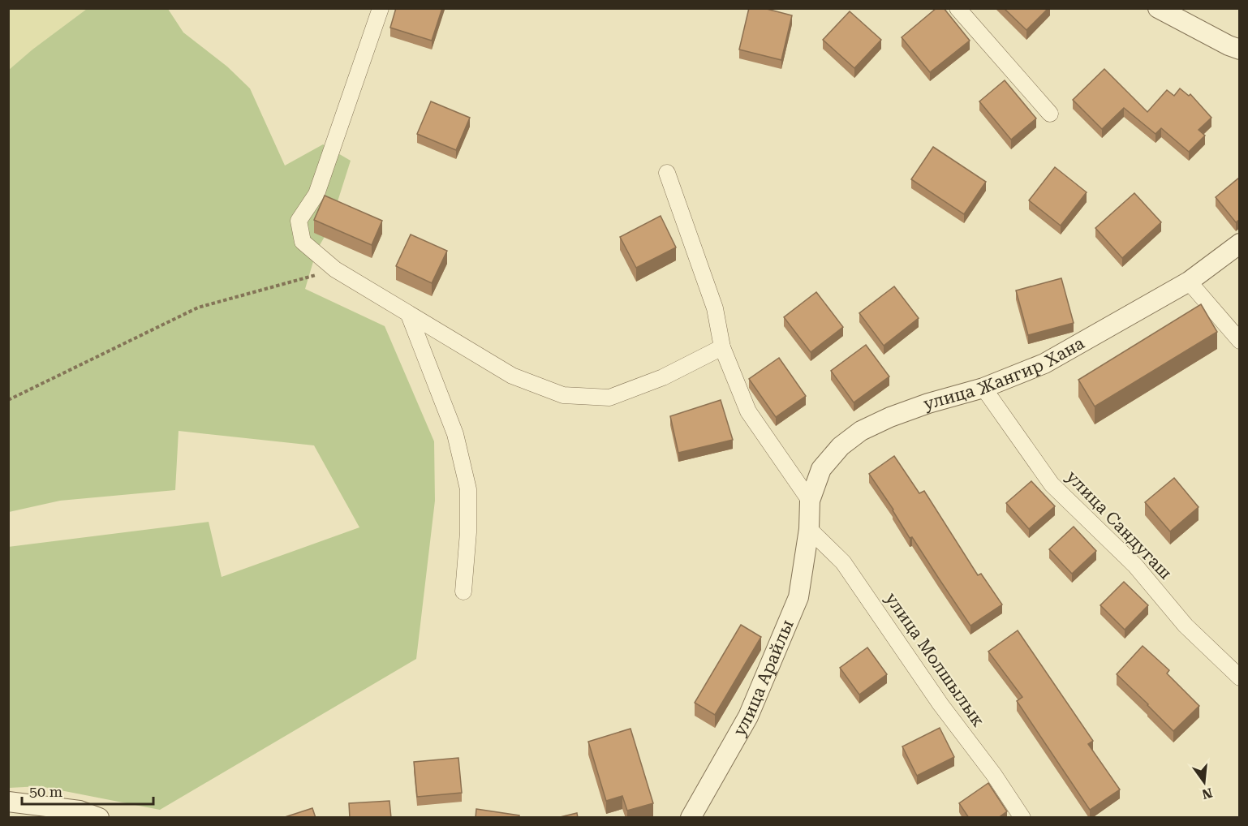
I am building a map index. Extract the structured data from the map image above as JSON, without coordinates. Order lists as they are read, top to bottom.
{
  "streets": {
    "street": [
      "улица Жангир Хана",
      "улица Сандугаш",
      "улица Молшылык",
      "улица Арайлы"
    ]
  },
  "crossings": [
    ["улица Жангир Хана", "улица Сандугаш"],
    ["улица Жангир Хана", "улица Молшылык"],
    ["улица Жангир Хана", "улица Арайлы"],
    ["улица Молшылык", "улица Арайлы"]
  ],
  "scale_bar": "50 m",
  "north": "bottom"
}
